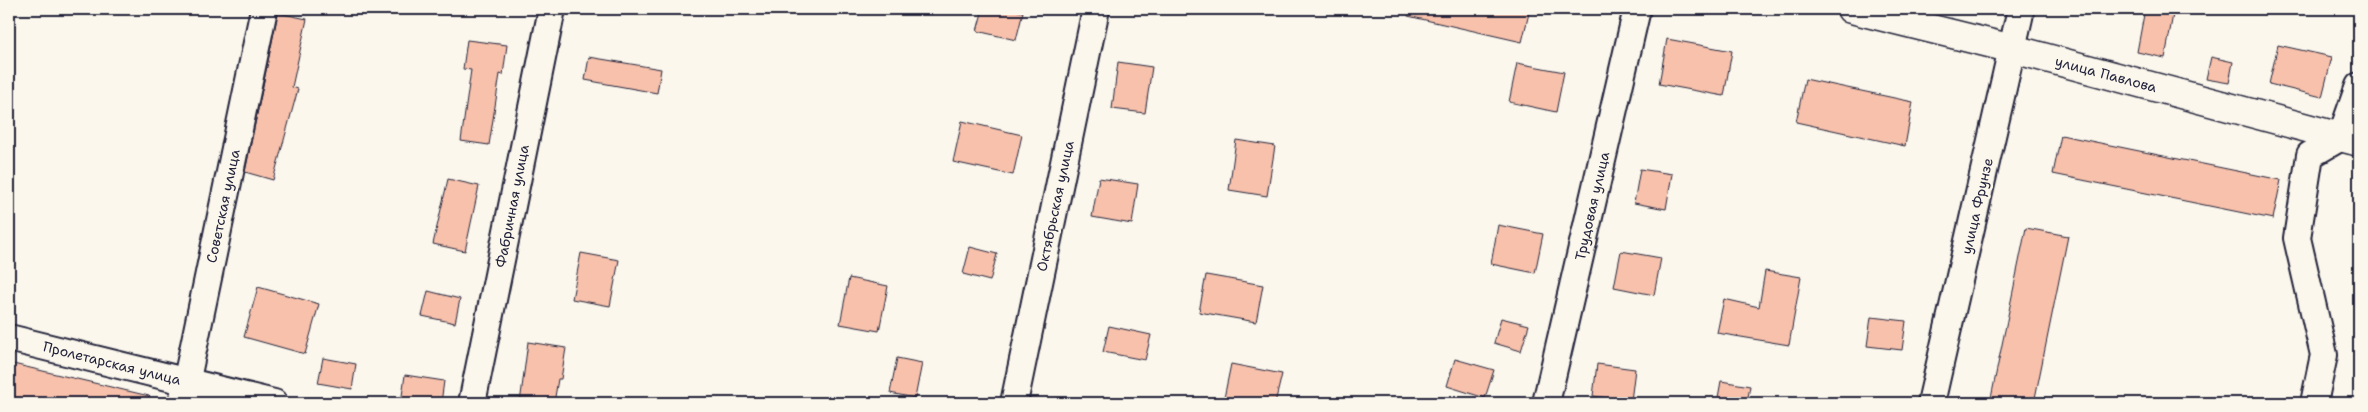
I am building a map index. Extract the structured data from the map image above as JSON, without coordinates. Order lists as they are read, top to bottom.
{
  "streets": {
    "street": [
      "улица Павлова",
      "Советская улица",
      "Фабричная улица",
      "Октябрьская улица",
      "Трудовая улица",
      "улица Фрунзе",
      "Пролетарская улица"
    ]
  },
  "crossings": [
    ["улица Павлова", "улица Фрунзе"],
    ["Советская улица", "Пролетарская улица"]
  ]
}
